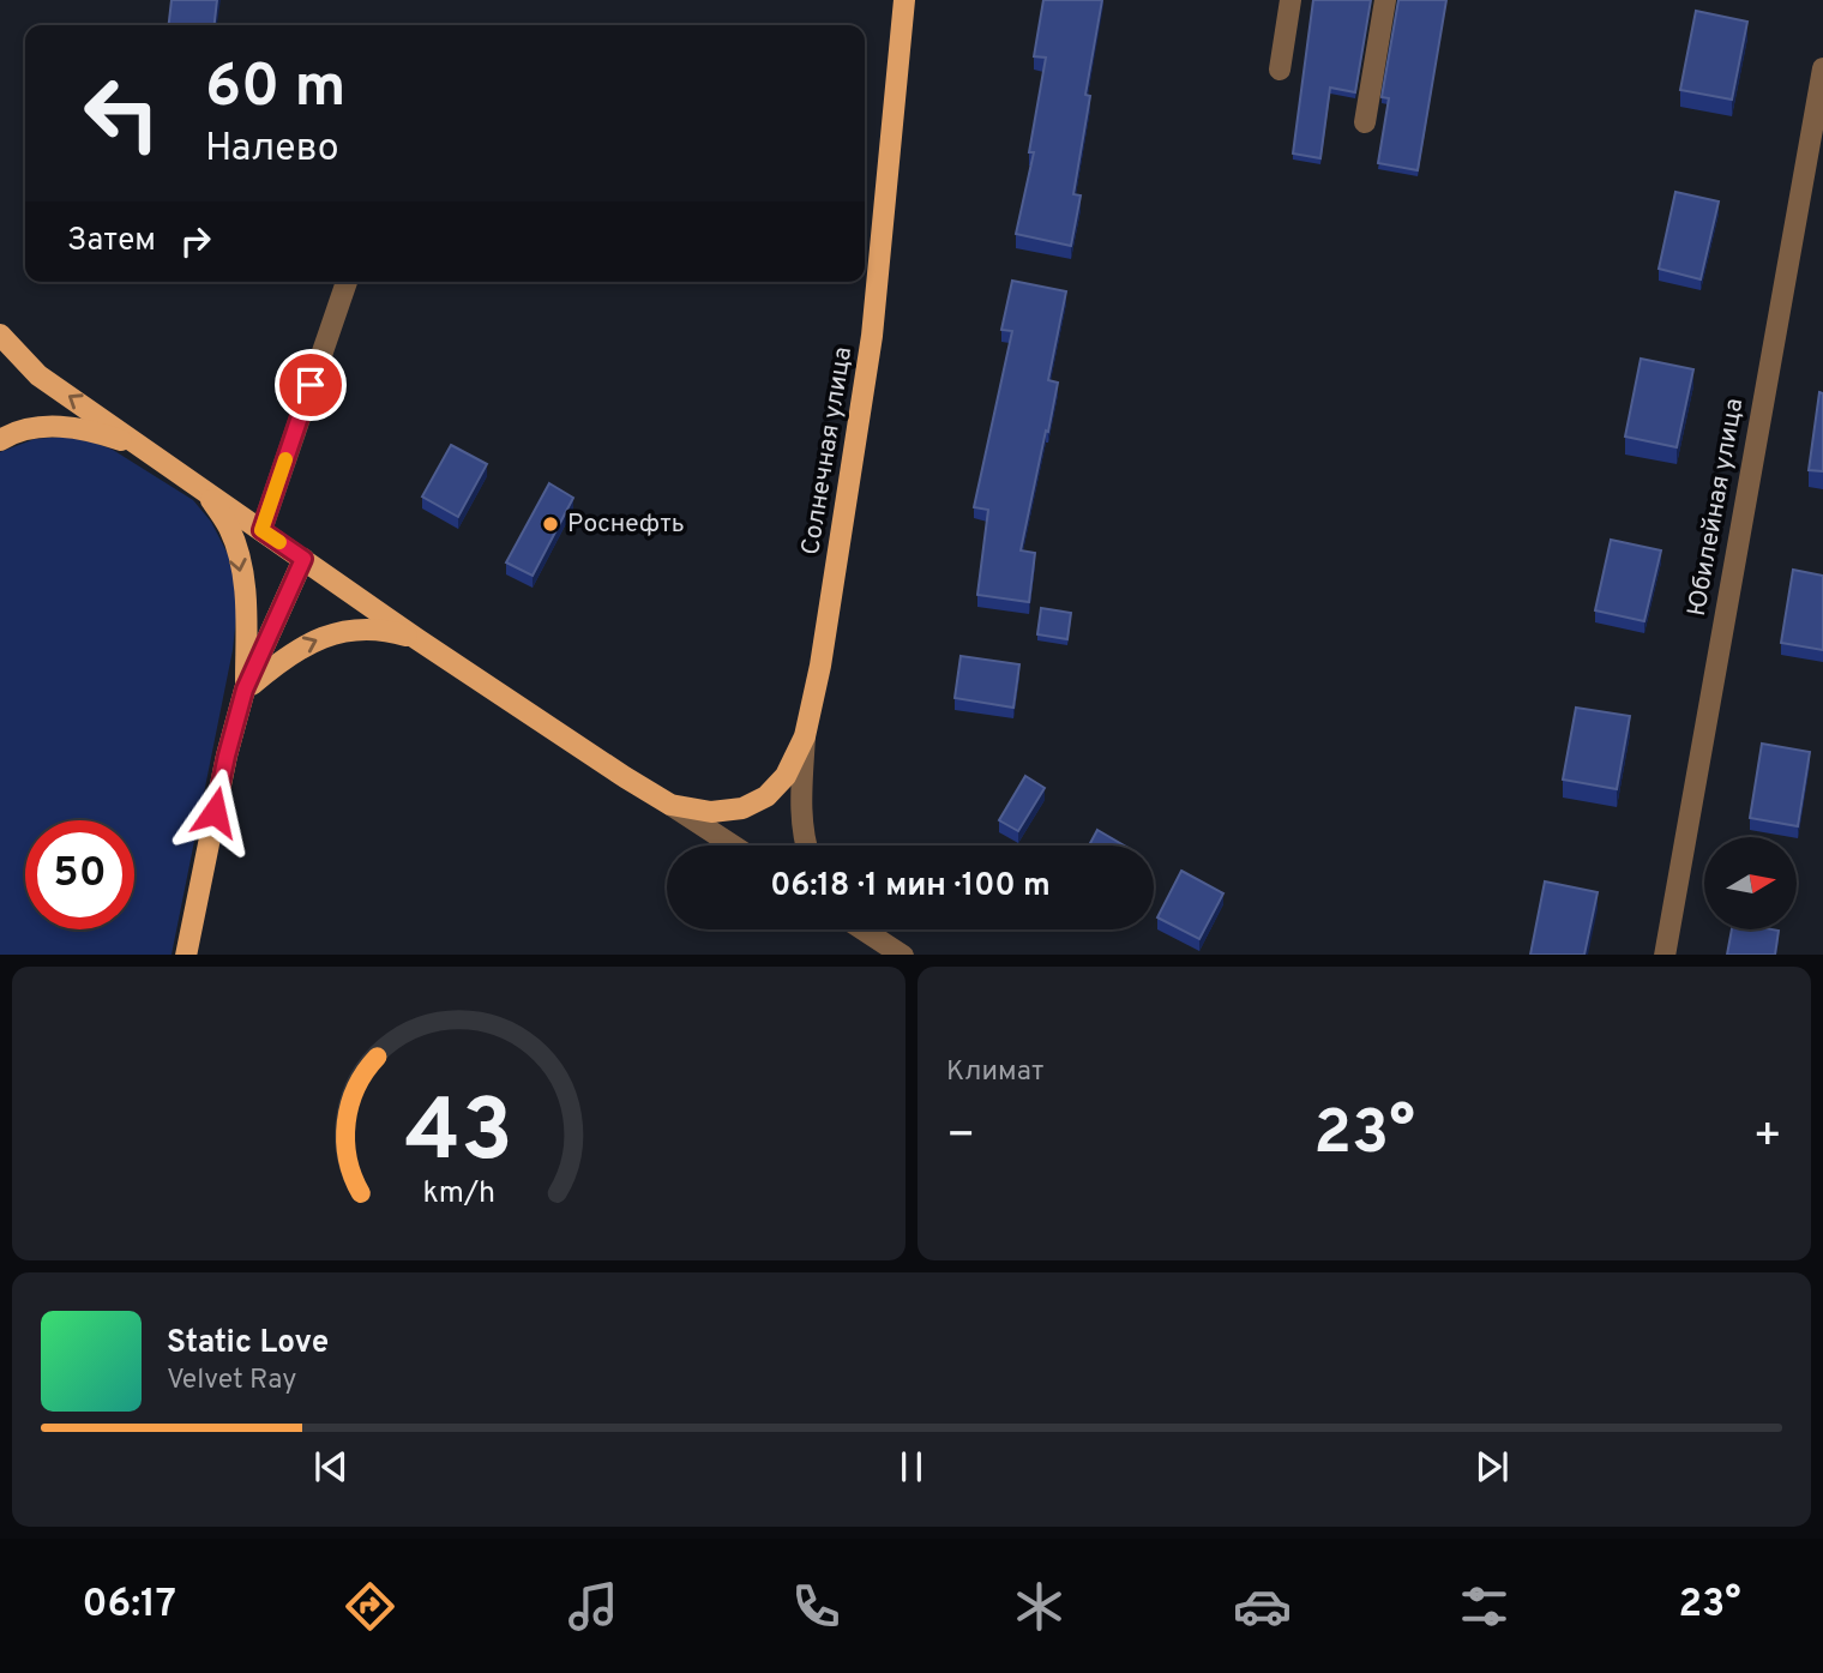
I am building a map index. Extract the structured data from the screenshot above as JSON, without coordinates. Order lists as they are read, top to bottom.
{
  "streets": {
    "main road": ["Солнечная улица"],
    "street": ["Юбилейная улица"]
  },
  "places": ["Роснефть"],
  "north": "right",
  "page": {
    "turn": ["60 m", "Налево"],
    "then": "Затем",
    "limit": "50",
    "trip": "06:18 · 1 мин · 100 m",
    "tile": "Климат",
    "heat": ["−", "23°", "+"],
    "song": ["Static Love", "Velvet Ray"],
    "tabs": ["06:17", "23°"],
    "gauge": ["43", "km/h"]
  }
}
